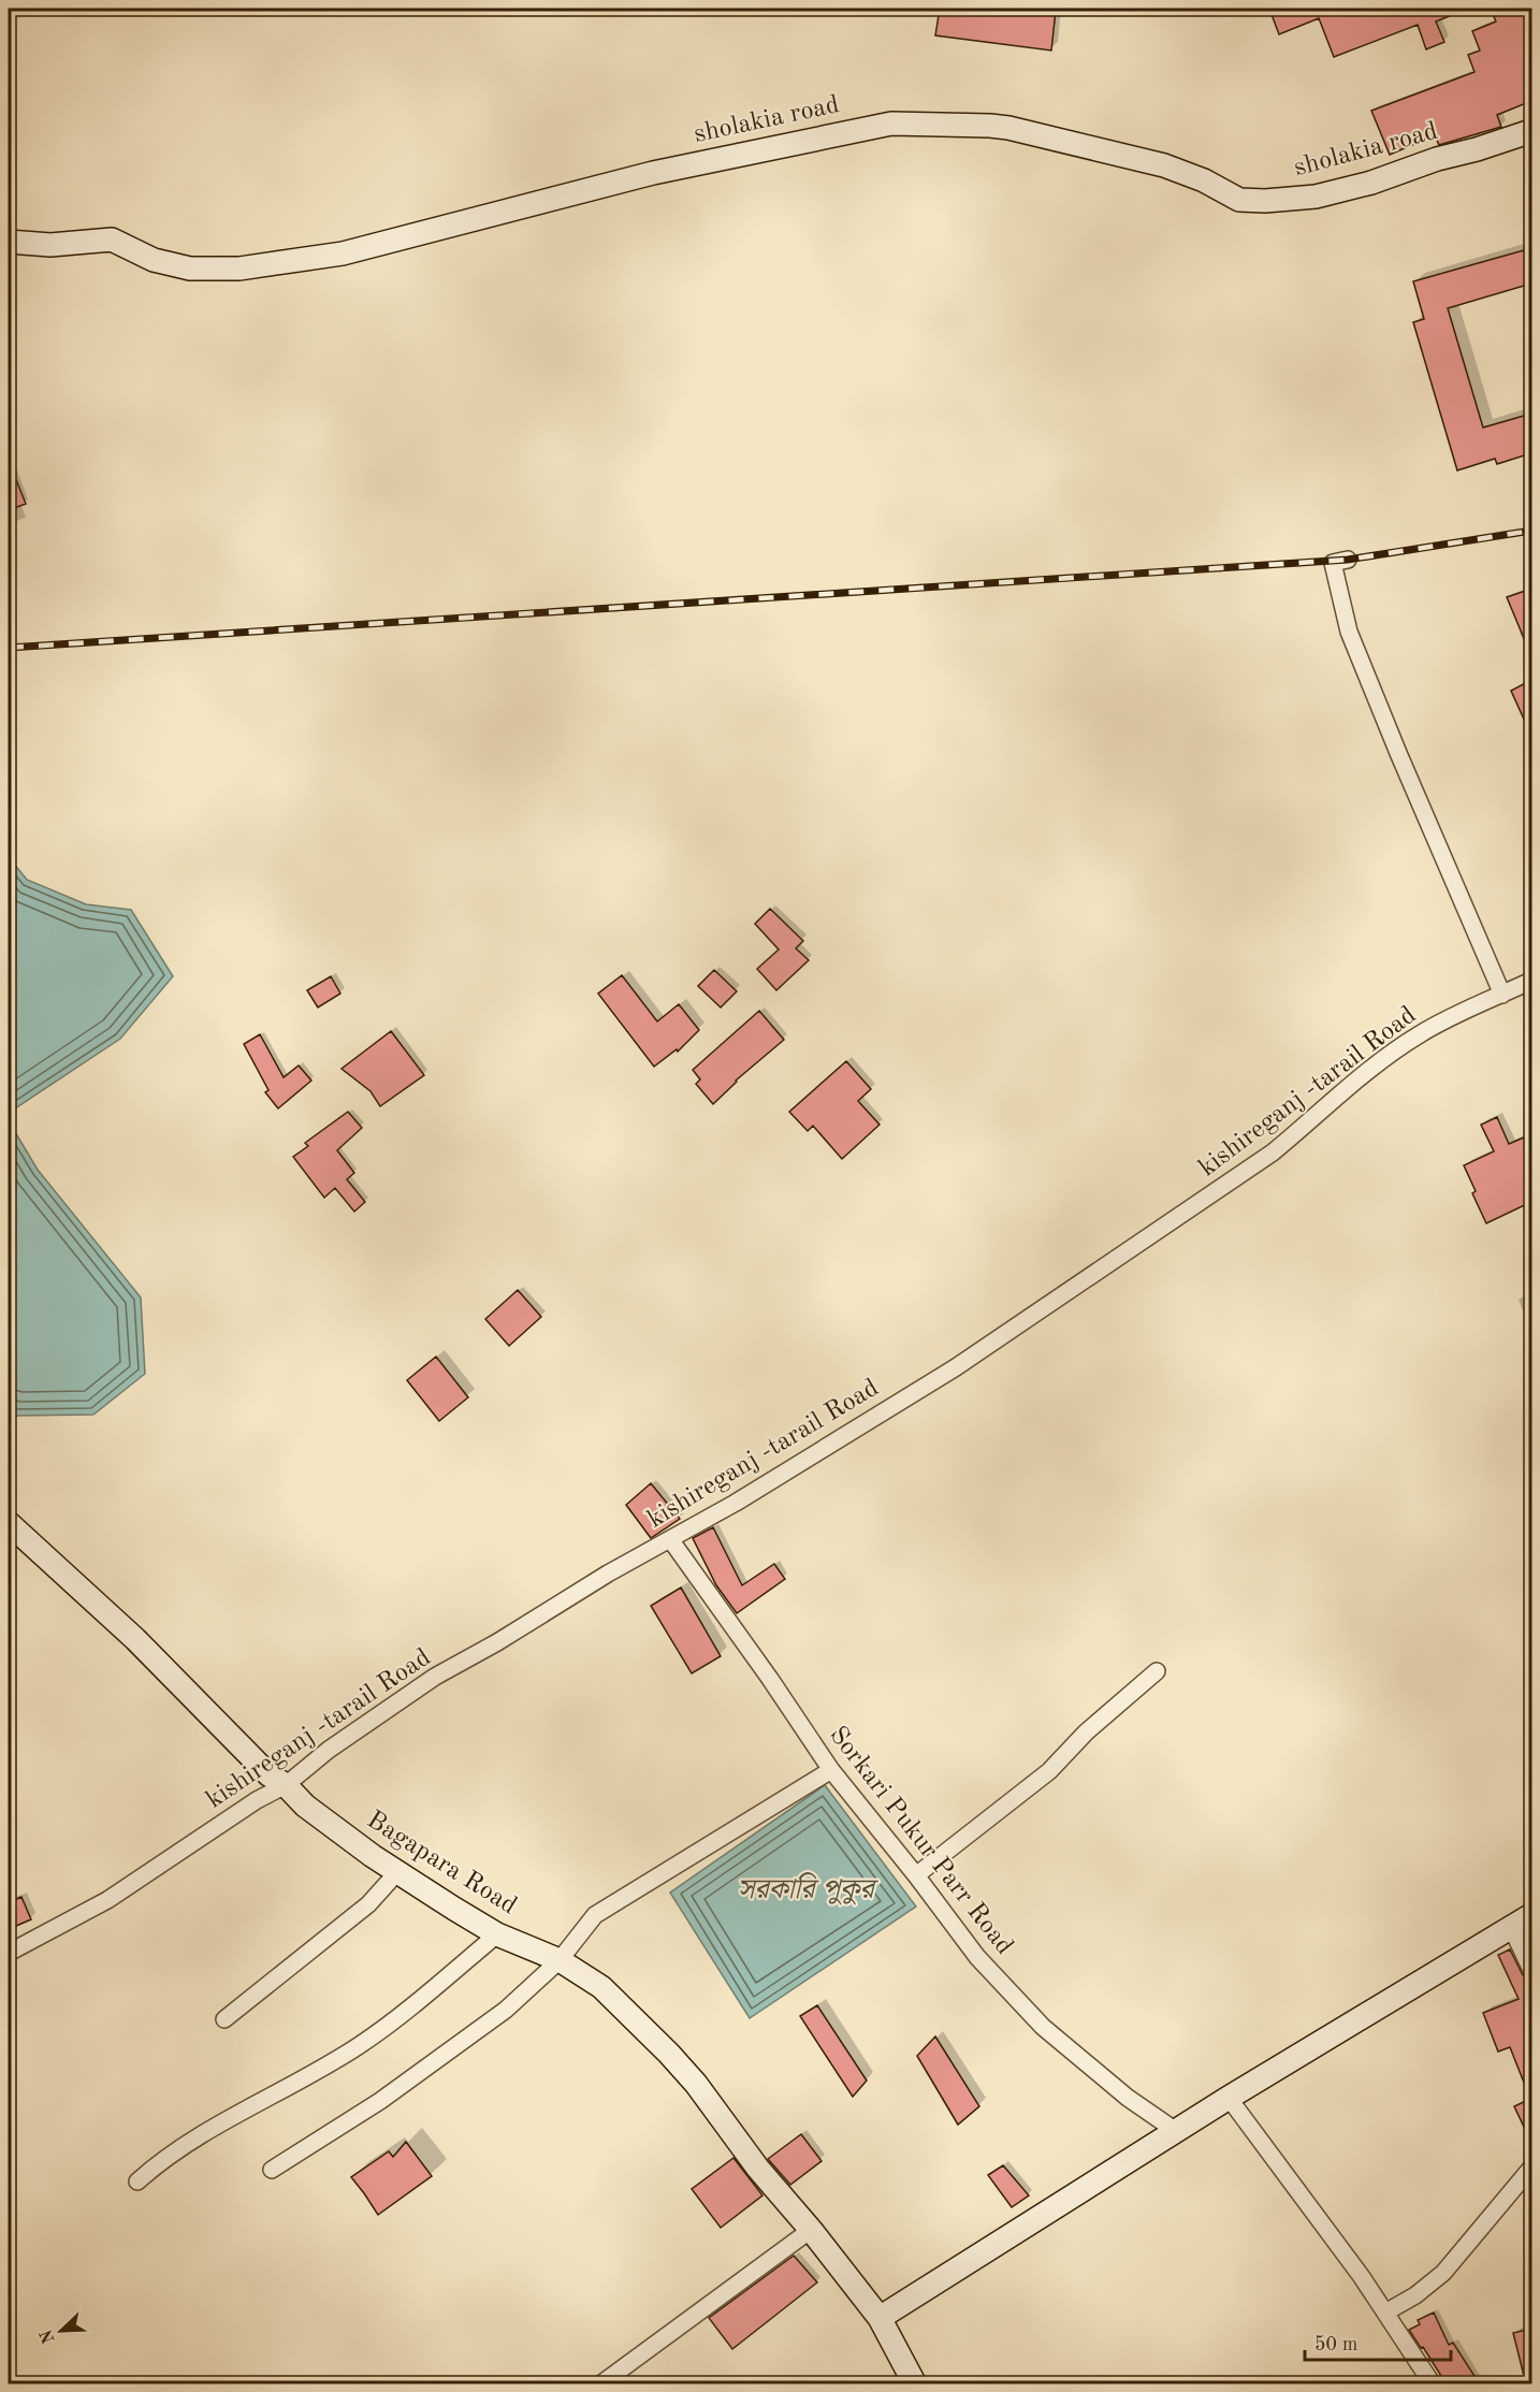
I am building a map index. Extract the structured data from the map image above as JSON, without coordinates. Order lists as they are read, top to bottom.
{
  "streets": {
    "street": [
      "sholakia road",
      "kishireganj -tarail Road",
      "Sorkari Pukur Parr Road",
      "Bagapara Road"
    ]
  },
  "crossings": [
    ["kishireganj -tarail Road", "Sorkari Pukur Parr Road"],
    ["kishireganj -tarail Road", "Bagapara Road"]
  ],
  "water": ["সরকারি পুকুর"],
  "scale_bar": "50 m",
  "north": "bottom left"
}
